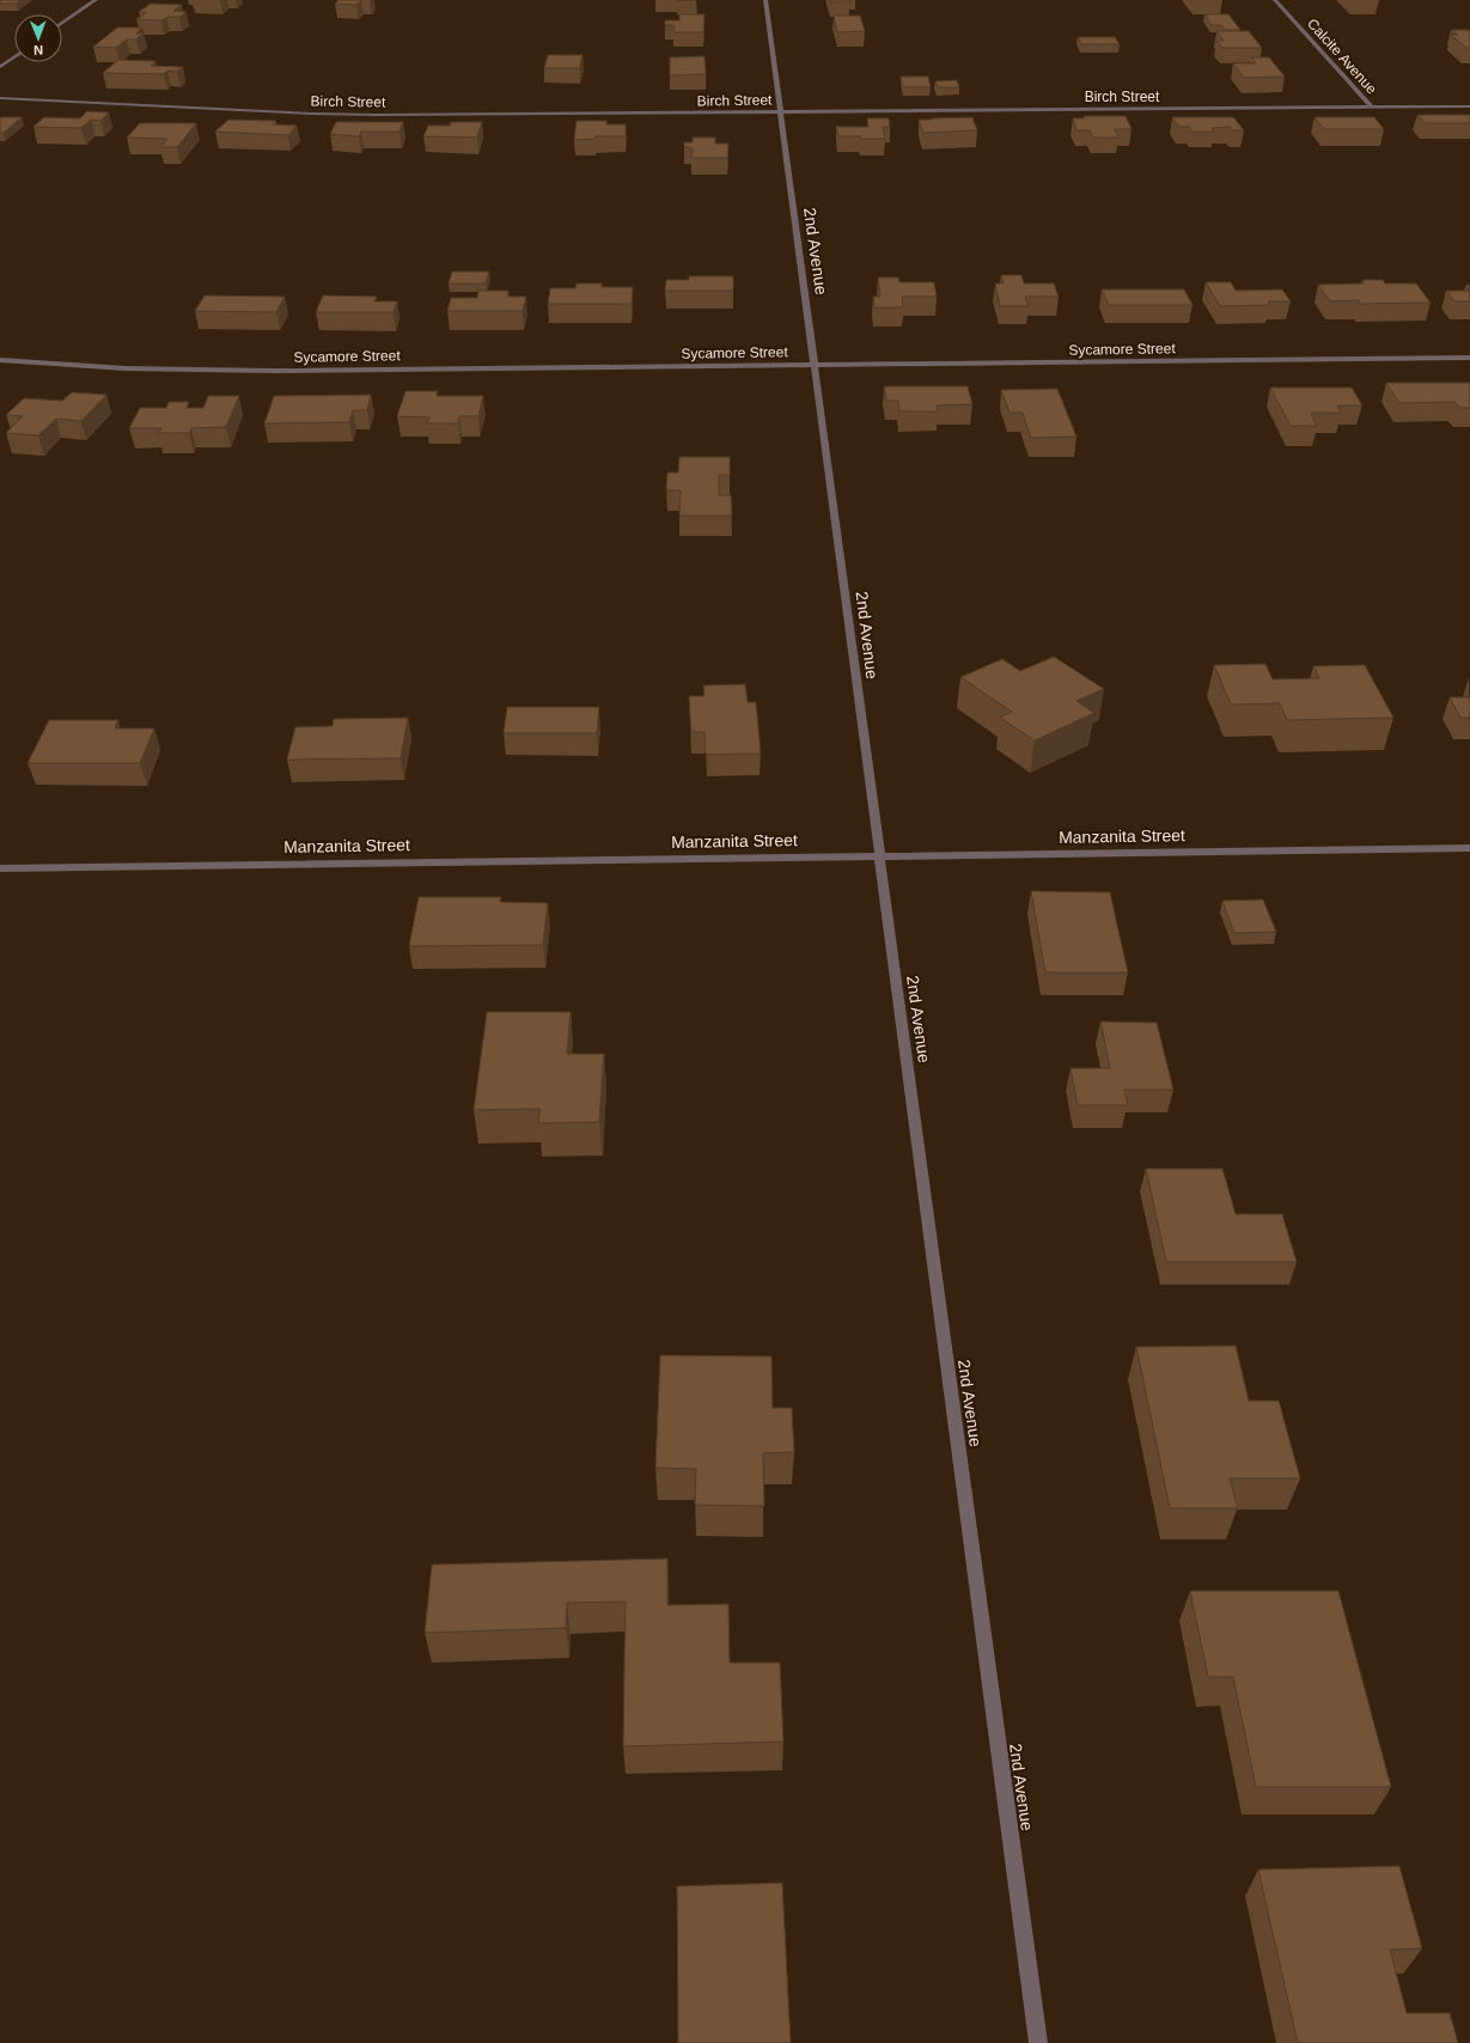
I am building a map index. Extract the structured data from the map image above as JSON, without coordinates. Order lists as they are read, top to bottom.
{
  "streets": {
    "street": [
      "Calcite Avenue",
      "Birch Street",
      "2nd Avenue",
      "Sycamore Street",
      "Manzanita Street"
    ]
  },
  "crossings": [
    ["Calcite Avenue", "Birch Street"],
    ["Birch Street", "2nd Avenue"],
    ["2nd Avenue", "Sycamore Street"],
    ["2nd Avenue", "Manzanita Street"]
  ],
  "north": "bottom"
}
